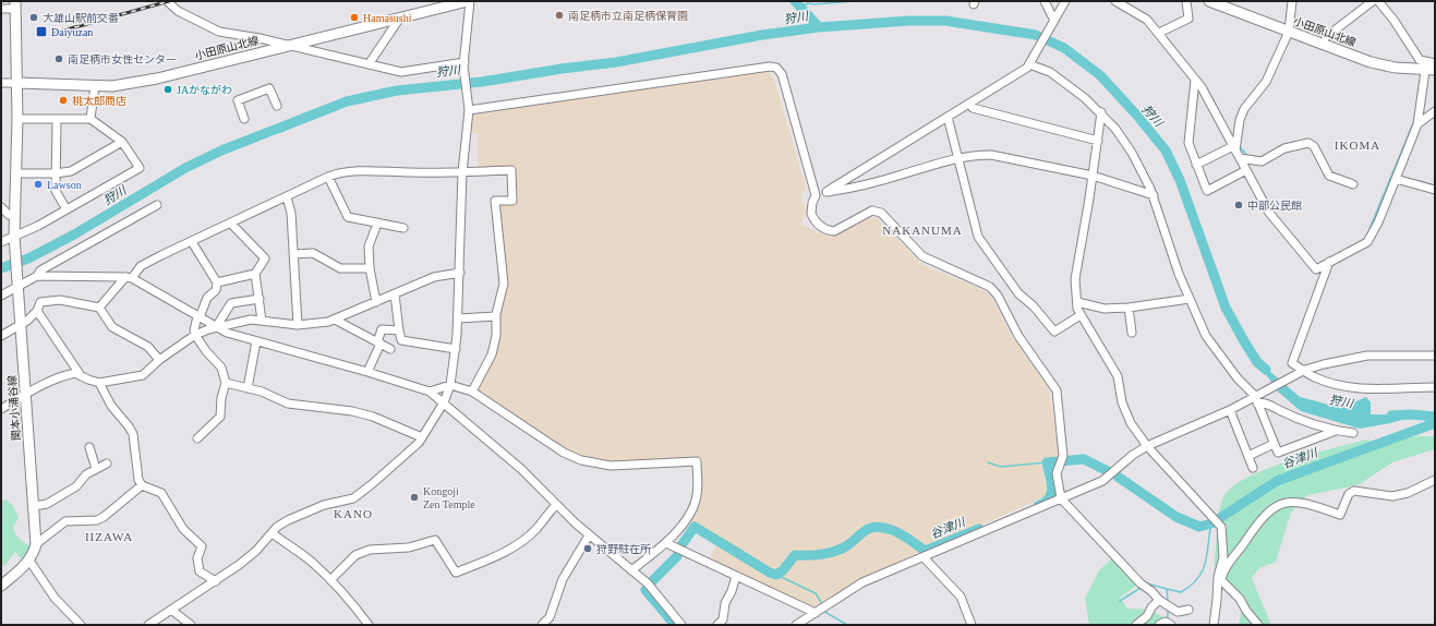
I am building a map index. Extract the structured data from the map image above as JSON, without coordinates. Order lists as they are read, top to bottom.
{
  "streets": {
    "main road": ["小田原山北線", "関本小涌谷線"]
  },
  "crossings": [
    ["小田原山北線", "関本小涌谷線"]
  ],
  "districts": [
    "IKOMA",
    "NAKANUMA",
    "KANO",
    "IIZAWA"
  ],
  "water": ["狩川", "谷津川"],
  "places": {
    "other": [
      "南足柄市立南足柄保育園",
      "大雄山駅前交番",
      "Hamasushi",
      "南足柄市女性センター",
      "JAかながわ",
      "桃太郎商店",
      "Lawson",
      "中部公民館",
      "Kongoji Zen Temple",
      "狩野駐在所"
    ],
    "transit": ["Daiyuzan"]
  }
}
